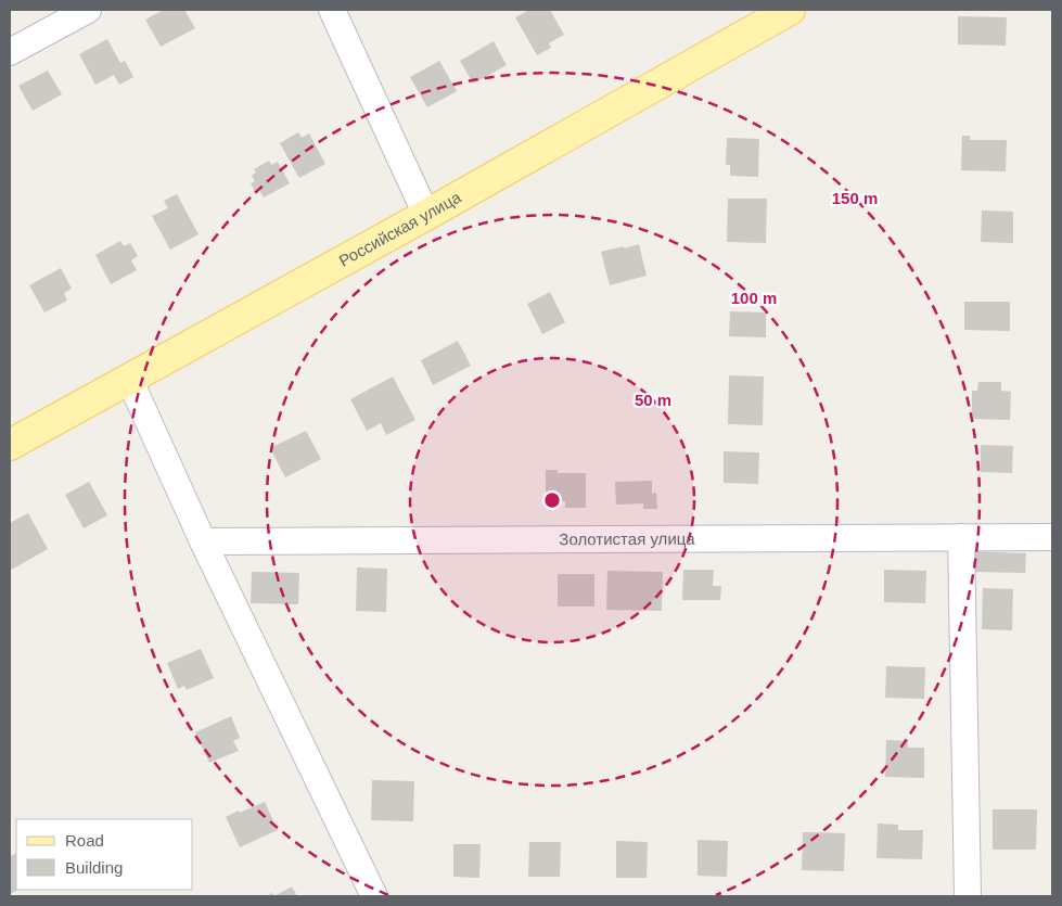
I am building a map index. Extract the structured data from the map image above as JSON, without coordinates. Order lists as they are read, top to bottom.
{
  "streets": {
    "main road": ["Российская улица"],
    "street": ["Золотистая улица"]
  },
  "legend": ["Road", "Building"],
  "rings": ["150 m", "100 m", "50 m"]
}
